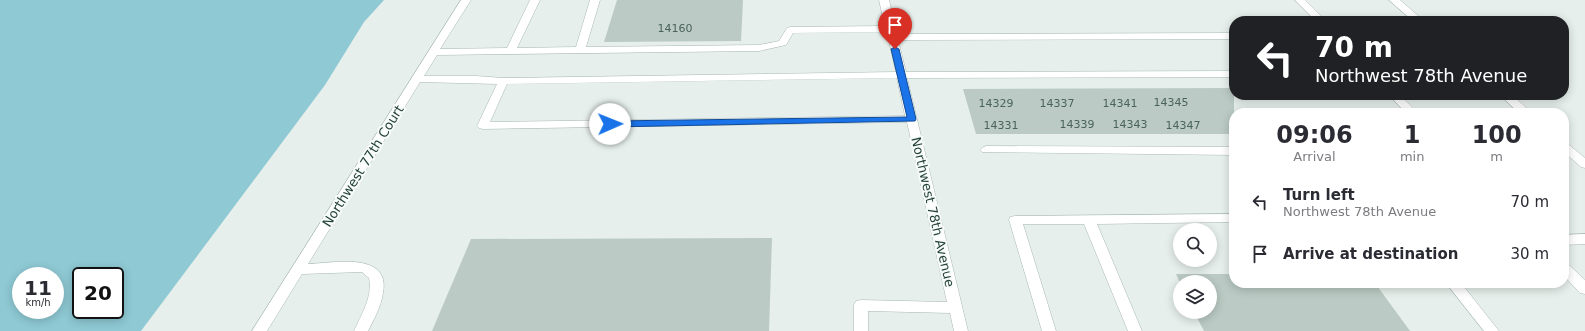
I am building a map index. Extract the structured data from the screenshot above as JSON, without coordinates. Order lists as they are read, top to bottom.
{
  "streets": {
    "street": ["Northwest 77th Court", "Northwest 78th Avenue"]
  },
  "house_numbers": [
    "14160",
    "14345",
    "14329",
    "14337",
    "14341",
    "14339",
    "14343",
    "14331",
    "14347"
  ],
  "page": {
    "turn": ["70 m", "Northwest 78th Avenue"],
    "eta": [
      "09:06",
      "Arrival",
      "1",
      "min",
      "100",
      "m"
    ],
    "list": [
      {
        "name": "Turn left",
        "note": "Northwest 78th Avenue",
        "value": "70 m"
      },
      {
        "name": "Arrive at destination",
        "value": "30 m"
      }
    ],
    "speed": "11 km/h",
    "limit": "20"
  }
}
